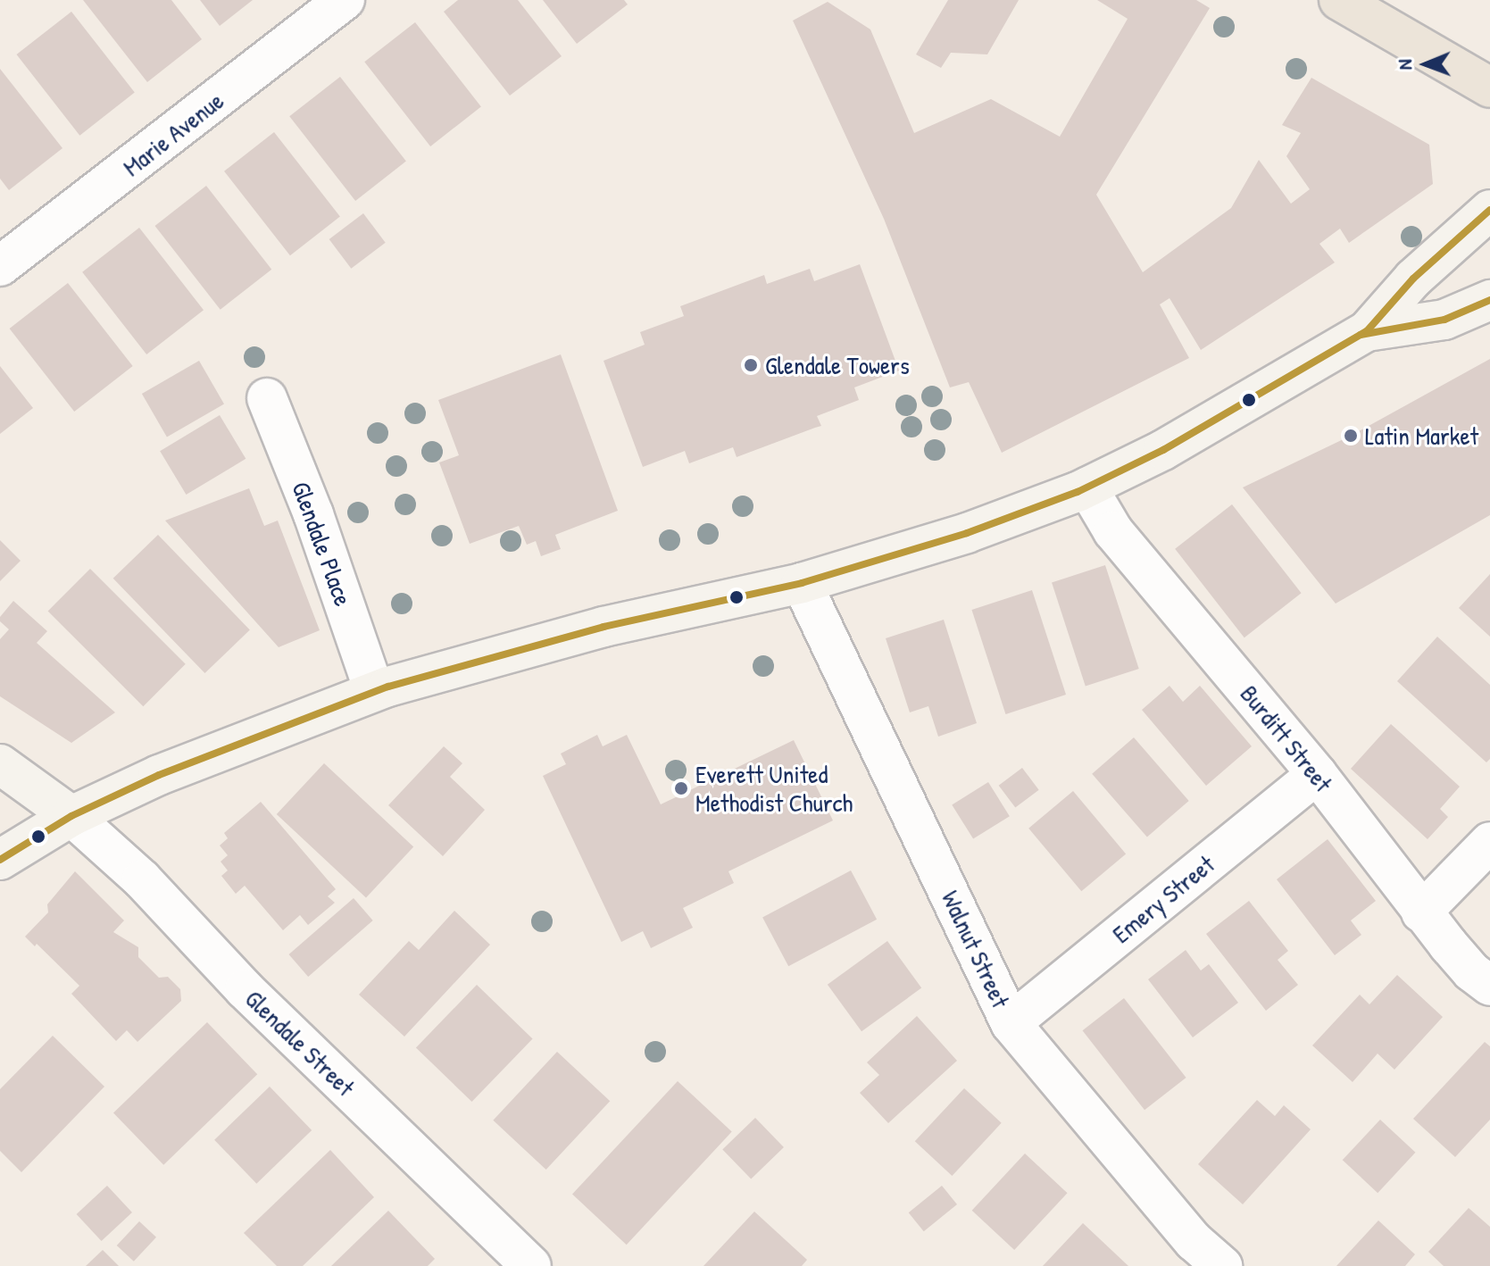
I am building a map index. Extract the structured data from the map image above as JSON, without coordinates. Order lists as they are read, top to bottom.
{
  "streets": {
    "street": [
      "Marie Avenue",
      "Glendale Place",
      "Burditt Street",
      "Emery Street",
      "Walnut Street",
      "Glendale Street"
    ]
  },
  "crossings": [
    ["Burditt Street", "Emery Street"],
    ["Emery Street", "Walnut Street"]
  ],
  "places": ["Glendale Towers", "Latin Market", "Everett United Methodist Church"],
  "north": "left"
}
